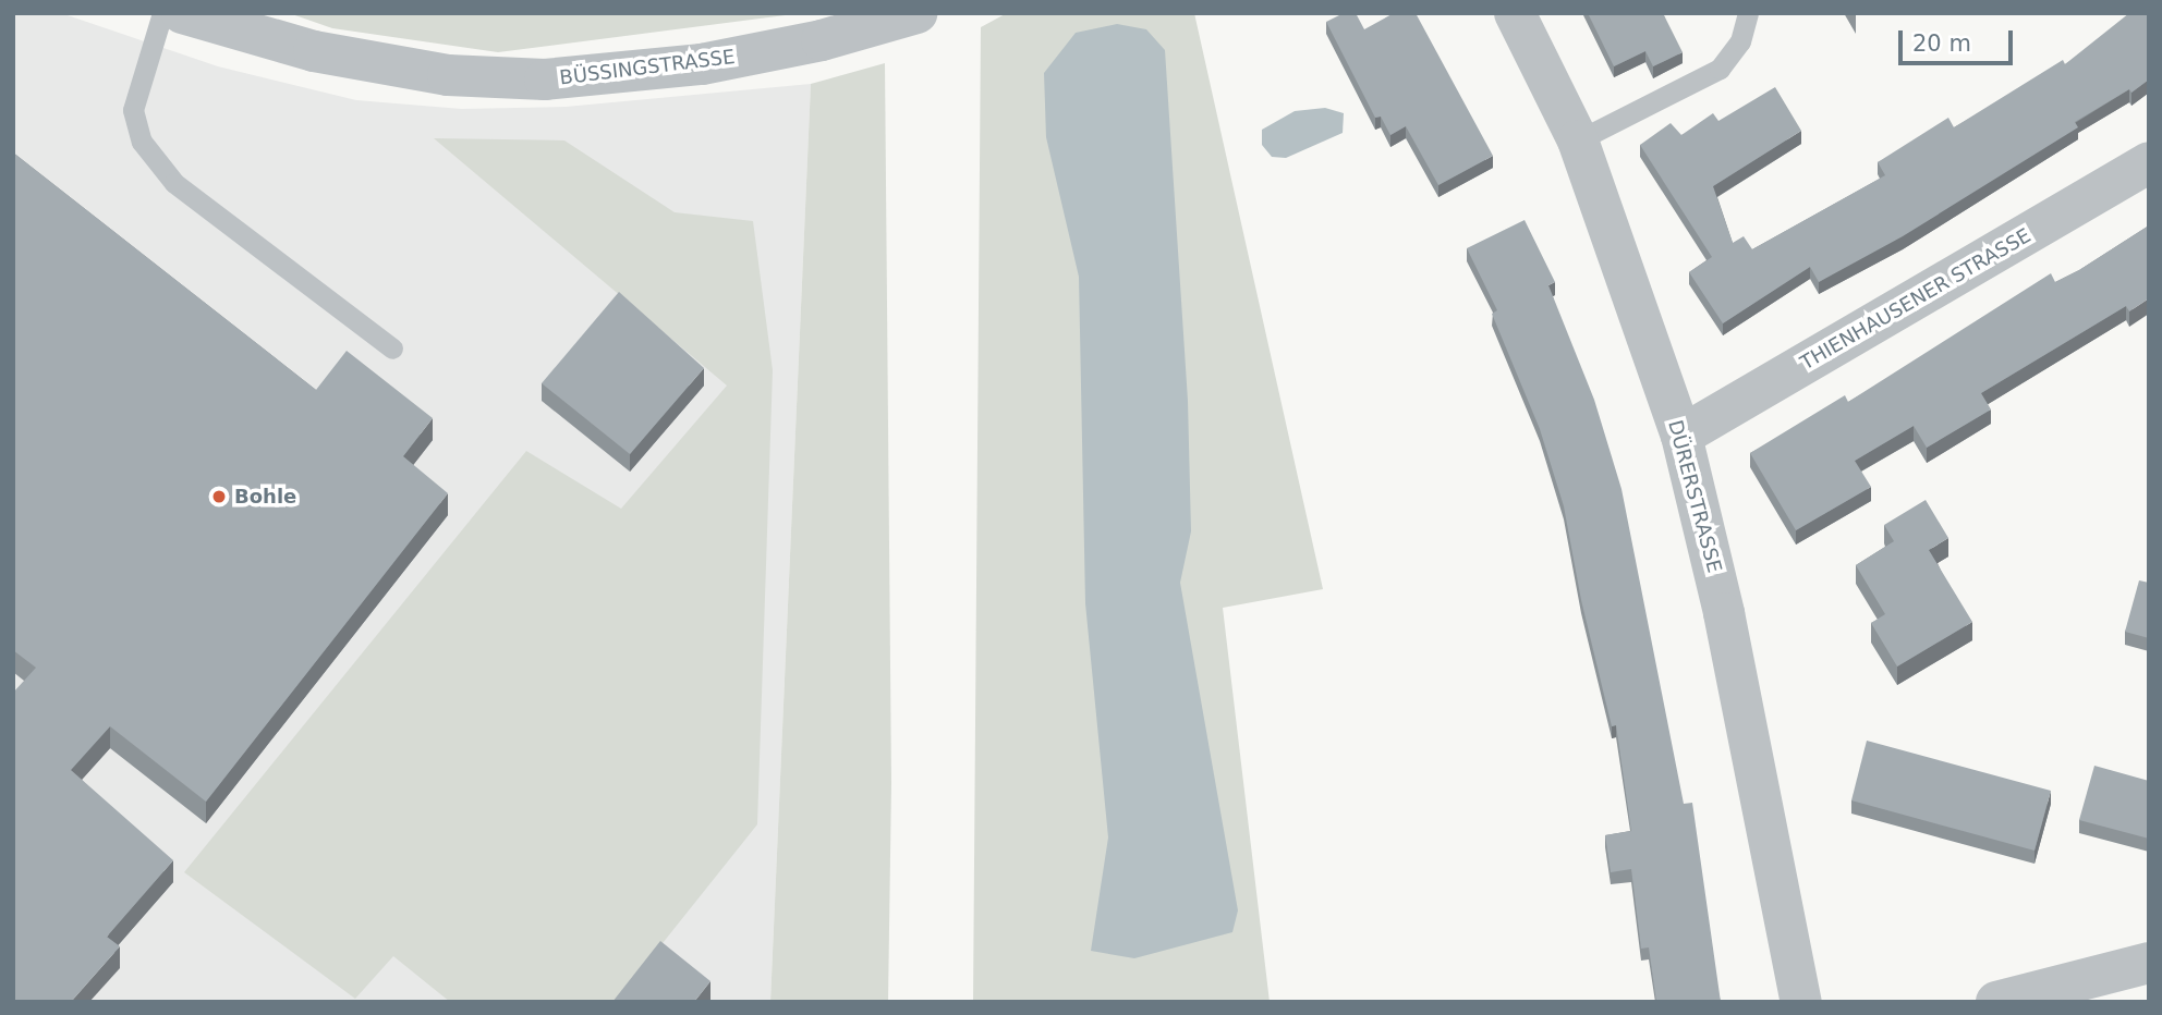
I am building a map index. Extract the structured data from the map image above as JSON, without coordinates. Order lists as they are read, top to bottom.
{
  "streets": {
    "street": ["BÜSSINGSTRASSE", "THIENHAUSENER STRASSE", "DÜRERSTRASSE"]
  },
  "crossings": [
    ["THIENHAUSENER STRASSE", "DÜRERSTRASSE"]
  ],
  "places": ["Bohle"],
  "scale_bar": "20 m"
}
